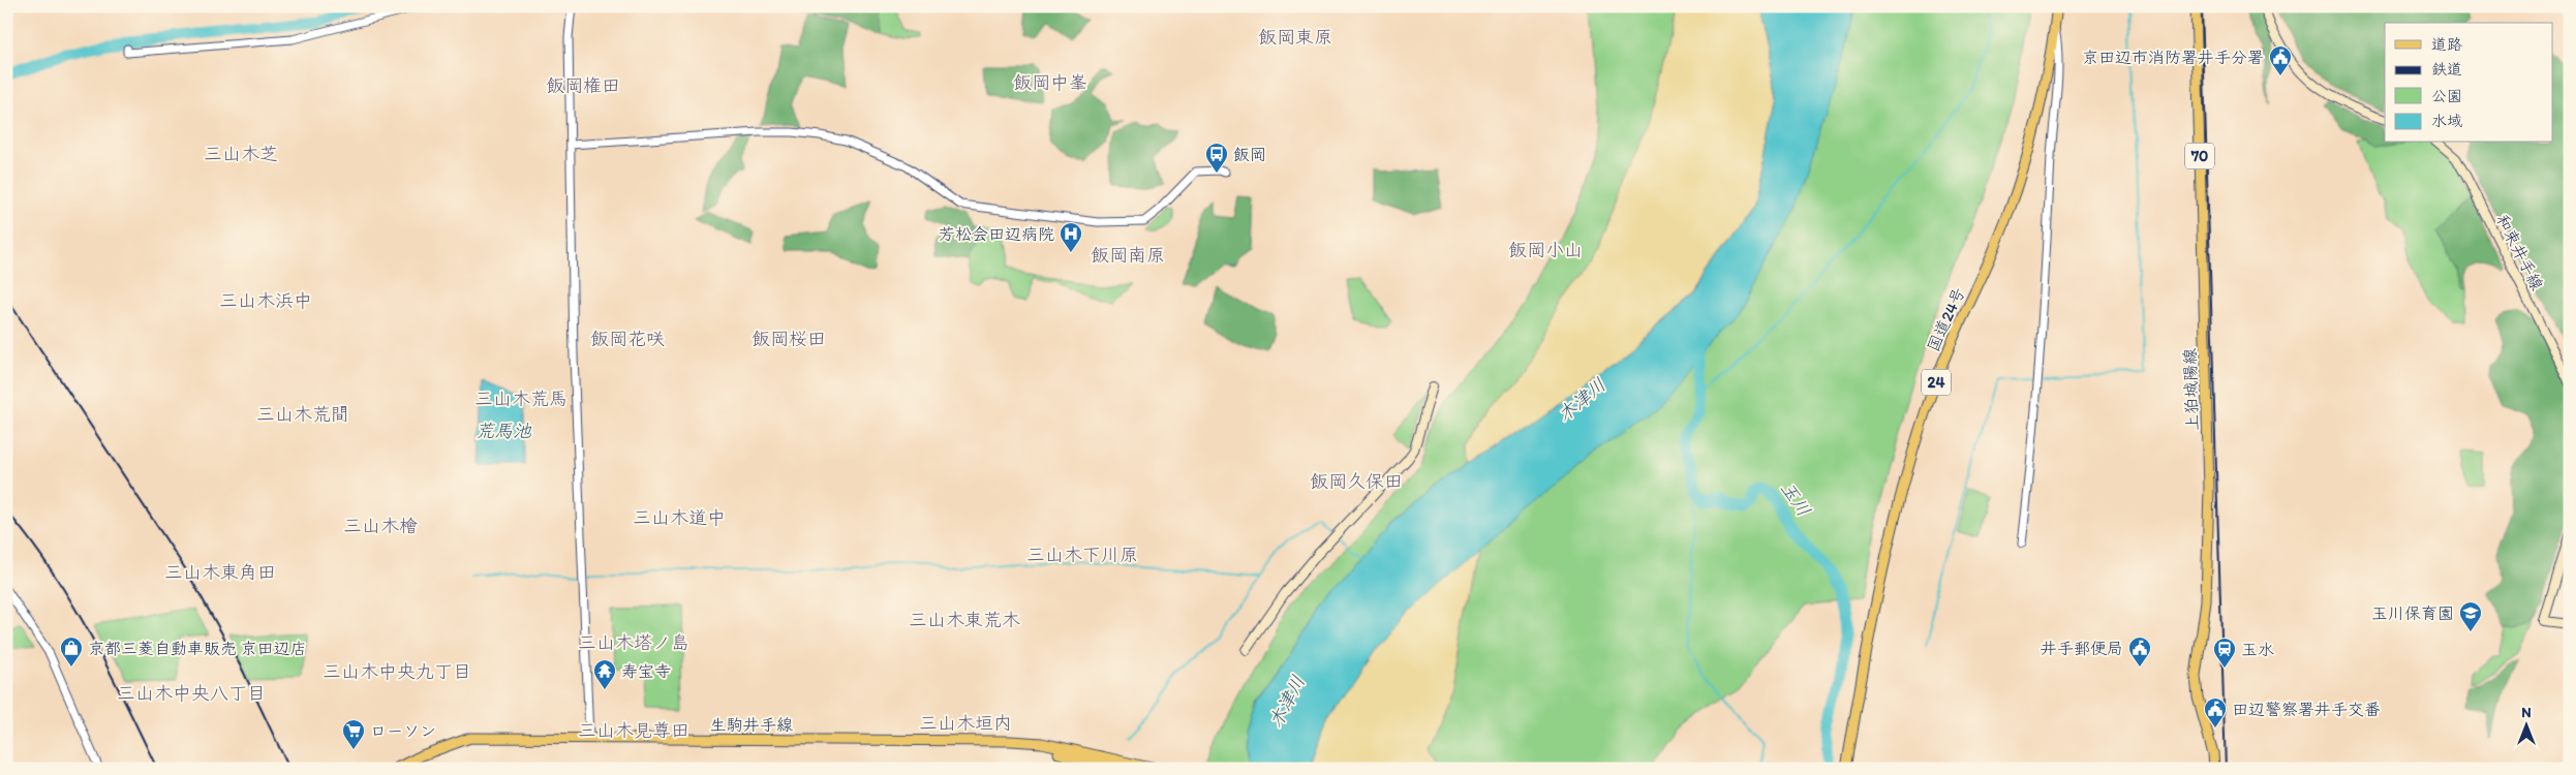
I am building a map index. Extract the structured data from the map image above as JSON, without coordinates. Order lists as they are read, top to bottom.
{
  "streets": {
    "main road": [
      "70",
      "和束井手線",
      "国道24号",
      "24",
      "上狛城陽線",
      "生駒井手線"
    ]
  },
  "districts": [
    "飯岡東原",
    "飯岡中峯",
    "飯岡権田",
    "三山木芝",
    "飯岡小山",
    "飯岡南原",
    "三山木浜中",
    "飯岡花咲",
    "飯岡桜田",
    "三山木荒馬",
    "三山木荒間",
    "飯岡久保田",
    "三山木道中",
    "三山木檜",
    "三山木下川原",
    "三山木東角田",
    "三山木東荒木",
    "三山木塔ノ島",
    "三山木中央九丁目",
    "三山木中央八丁目",
    "三山木垣内",
    "三山木見尊田"
  ],
  "water": ["木津川", "荒馬池", "玉川"],
  "places": {
    "public building": ["京田辺市消防署井手分署", "井手郵便局", "田辺警察署井手交番"],
    "bus stop": ["飯岡"],
    "hospital": ["芳松会田辺病院"],
    "school or university": ["玉川保育園"],
    "shop": ["京都三菱自動車販売 京田辺店"],
    "station": ["玉水"],
    "temple": ["寿宝寺"],
    "supermarket": ["ローソン"]
  },
  "legend": [
    "道路",
    "鉄道",
    "公園",
    "水域"
  ],
  "north": "top"
}
